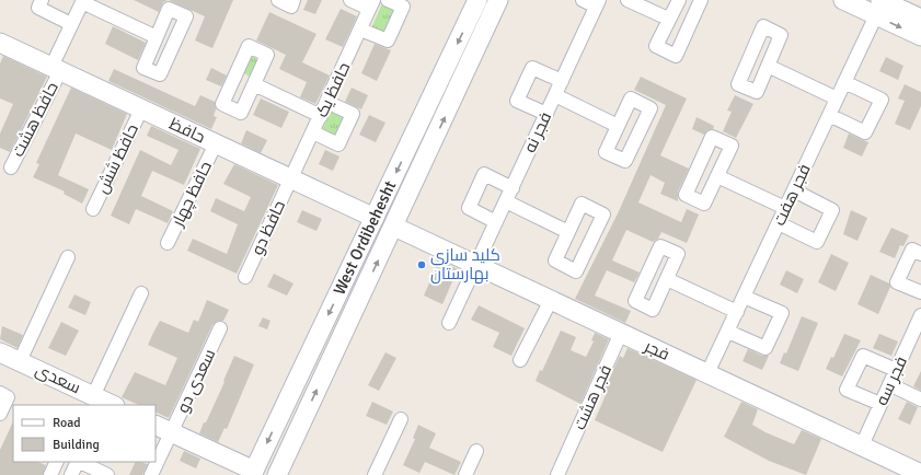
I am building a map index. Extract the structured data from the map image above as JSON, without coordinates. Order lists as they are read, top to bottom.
{
  "streets": {
    "street": [
      "حافظ یک",
      "حافظ هشت",
      "حافظ",
      "فجر نه",
      "حافظ شش",
      "حافظ چهار",
      "فجر هفت",
      "حافظ دو",
      "West Ordibehesht",
      "فجر",
      "سعدی",
      "سعدی دو",
      "فجر سه",
      "فجر هشت"
    ]
  },
  "crossings": [
    ["حافظ یک", "حافظ"],
    ["حافظ یک", "حافظ دو"],
    ["حافظ هشت", "حافظ"],
    ["حافظ", "حافظ شش"],
    ["حافظ", "حافظ چهار"],
    ["حافظ", "حافظ دو"],
    ["حافظ", "West Ordibehesht"],
    ["فجر نه", "فجر"],
    ["فجر هفت", "فجر"],
    ["West Ordibehesht", "فجر"],
    ["فجر", "فجر سه"],
    ["فجر", "فجر هشت"]
  ],
  "places": ["کلید سازی بهارستان"],
  "legend": ["Road", "Building"]
}
